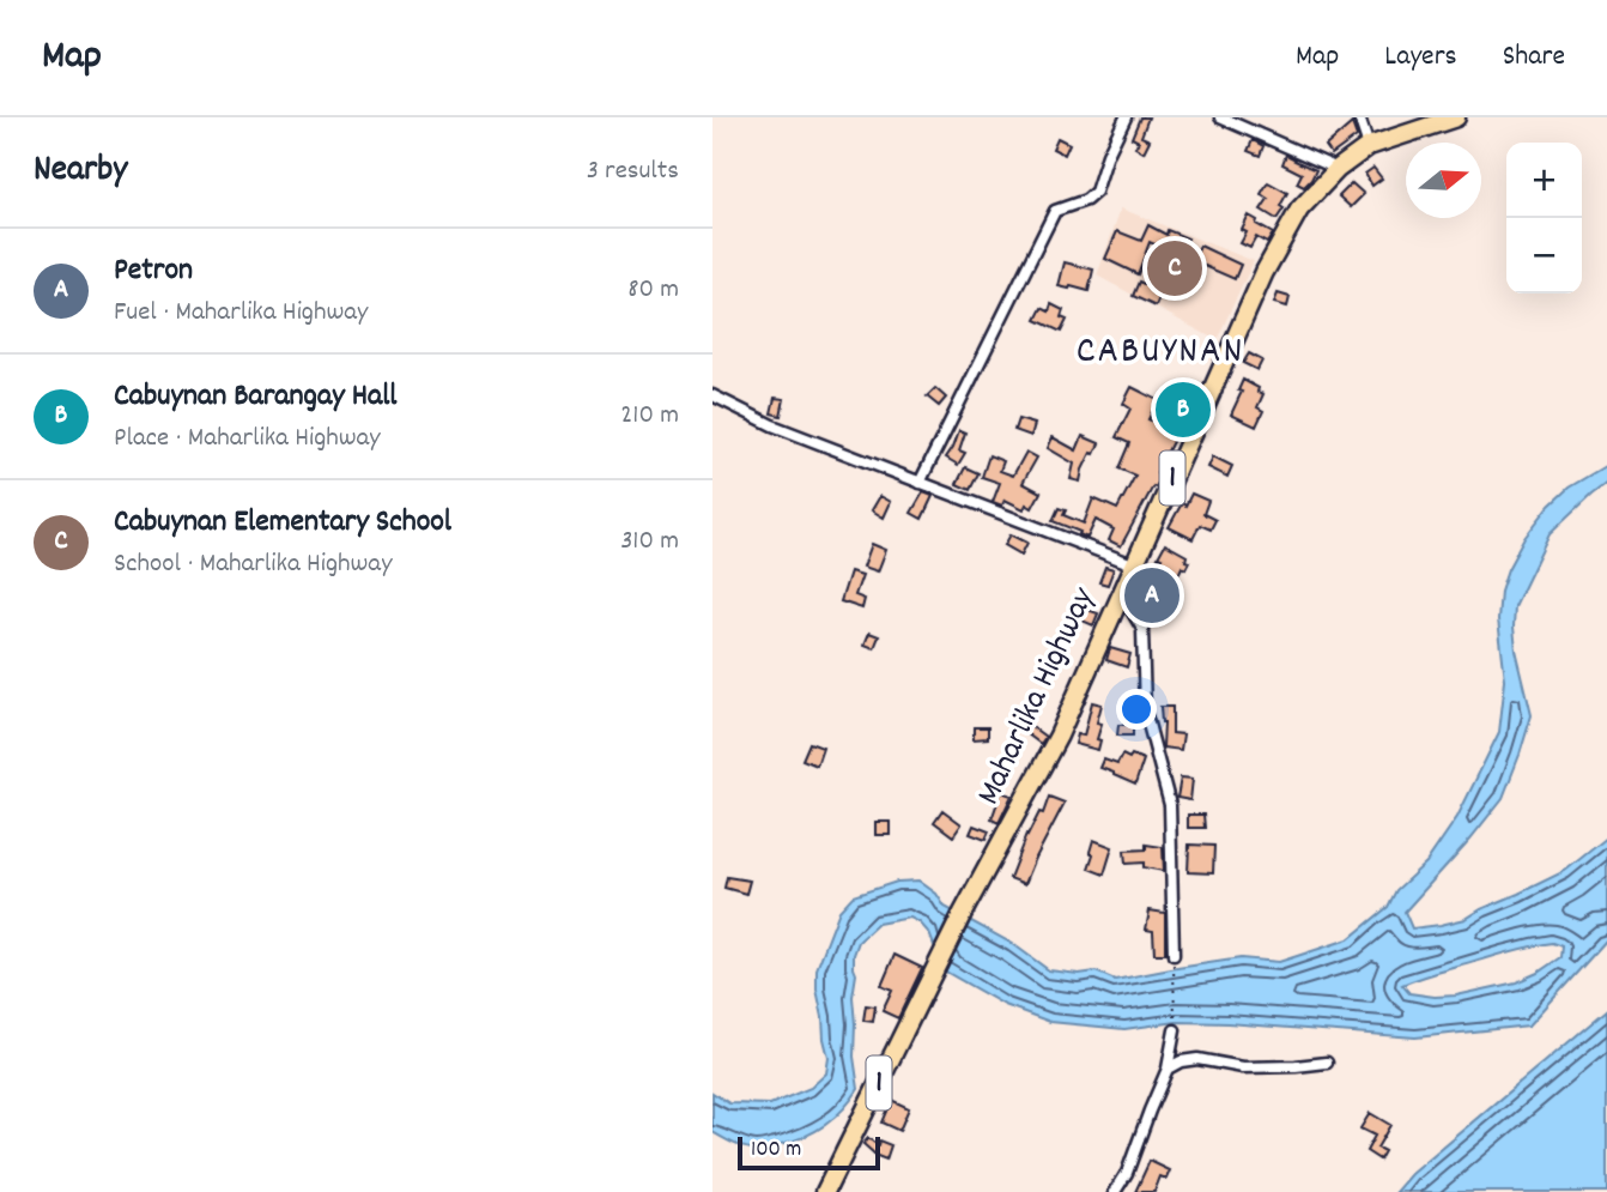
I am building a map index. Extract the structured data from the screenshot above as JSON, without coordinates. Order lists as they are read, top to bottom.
{
  "streets": {
    "highway": ["1", "Maharlika Highway"]
  },
  "districts": ["CABUYNAN"],
  "scale_bar": "100 m",
  "north": "right",
  "page": {
    "header": "Map",
    "nav": ["Map", "Layers", "Share"],
    "heading": ["Nearby", "3 results"],
    "map_buttons": ["+", "−"],
    "list": [
      {
        "mark": "A",
        "name": "Petron",
        "note": "Fuel · Maharlika Highway",
        "value": "80 m"
      },
      {
        "mark": "B",
        "name": "Cabuynan Barangay Hall",
        "note": "Place · Maharlika Highway",
        "value": "210 m"
      },
      {
        "mark": "C",
        "name": "Cabuynan Elementary School",
        "note": "School · Maharlika Highway",
        "value": "310 m"
      }
    ],
    "pins": ["C", "B", "A"],
    "scale": "100 m"
  }
}
